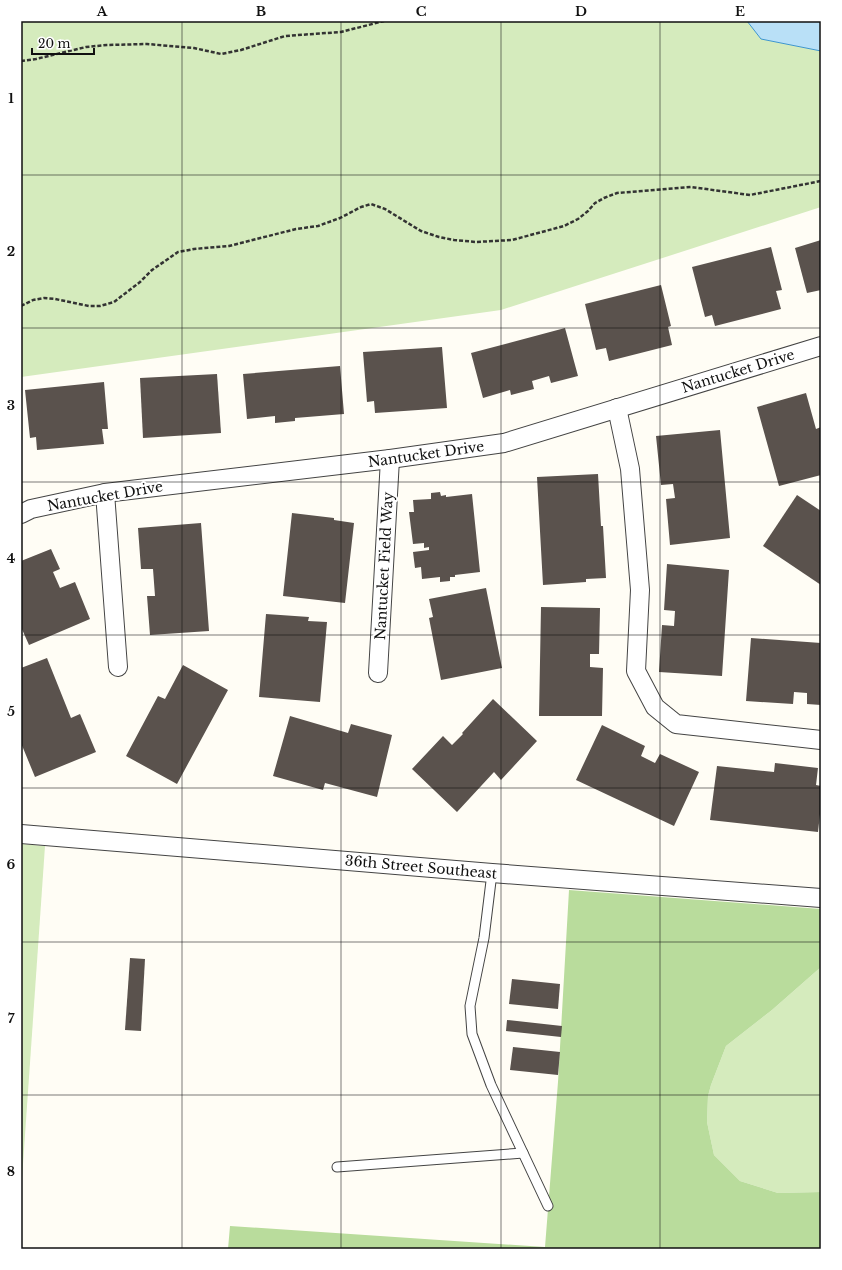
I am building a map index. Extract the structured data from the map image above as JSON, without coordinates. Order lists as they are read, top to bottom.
{
  "streets": {
    "street": ["Nantucket Drive", "Nantucket Field Way", "36th Street Southeast"]
  },
  "crossings": [
    ["Nantucket Drive", "Nantucket Field Way"]
  ],
  "scale_bar": "20 m",
  "grid": {
    "columns": [
      "A",
      "B",
      "C",
      "D",
      "E"
    ],
    "rows": [
      "1",
      "2",
      "3",
      "4",
      "5",
      "6",
      "7",
      "8"
    ]
  }
}
